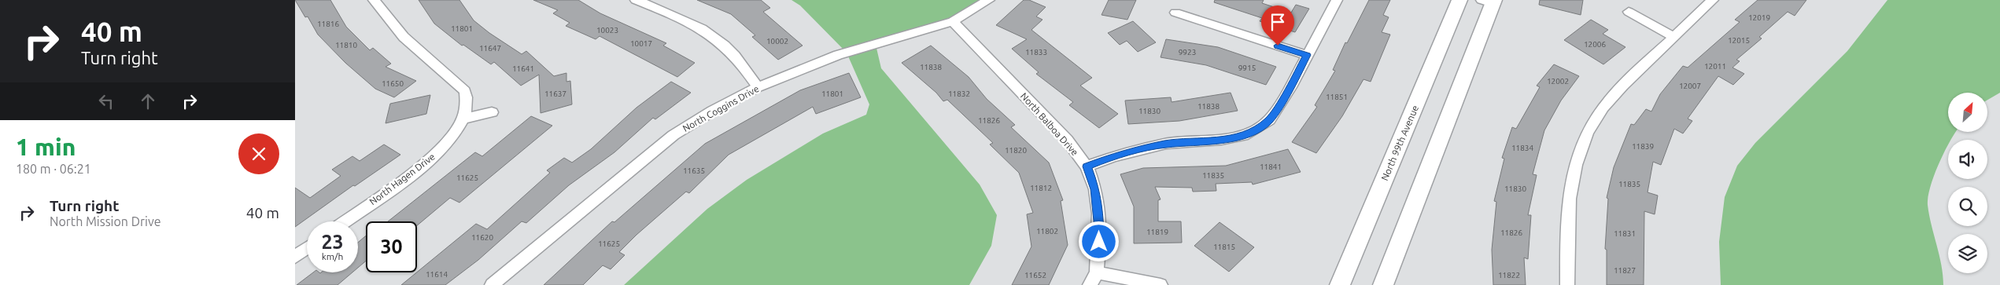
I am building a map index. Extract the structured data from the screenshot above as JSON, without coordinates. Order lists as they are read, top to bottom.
{
  "streets": {
    "main road": ["North 99th Avenue"],
    "street": ["North Coggins Drive", "North Balboa Drive", "North Hagen Drive"]
  },
  "crossings": [
    ["North Coggins Drive", "North Balboa Drive"]
  ],
  "house_numbers": [
    "12019",
    "11816",
    "11801",
    "10023",
    "12015",
    "10002",
    "10017",
    "12006",
    "11810",
    "11647",
    "11833",
    "9923",
    "12011",
    "11838",
    "9915",
    "11641",
    "12002",
    "11650",
    "12007",
    "11637",
    "11801",
    "11832",
    "11851",
    "11838",
    "11830",
    "11826",
    "11839",
    "11834",
    "11820",
    "11841",
    "11635",
    "11835",
    "11625",
    "11835",
    "11812",
    "11830",
    "11802",
    "11819",
    "11826",
    "11831",
    "11620",
    "11625",
    "11815",
    "11827",
    "11614",
    "11652",
    "11822"
  ],
  "north": "top right",
  "page": {
    "turn": ["40 m", "Turn right"],
    "heading": ["1 min", "180 m · 06:21"],
    "list": [
      {
        "name": "Turn right",
        "note": "North Mission Drive",
        "value": "40 m"
      }
    ],
    "speed": "23 km/h",
    "limit": "30"
  }
}
